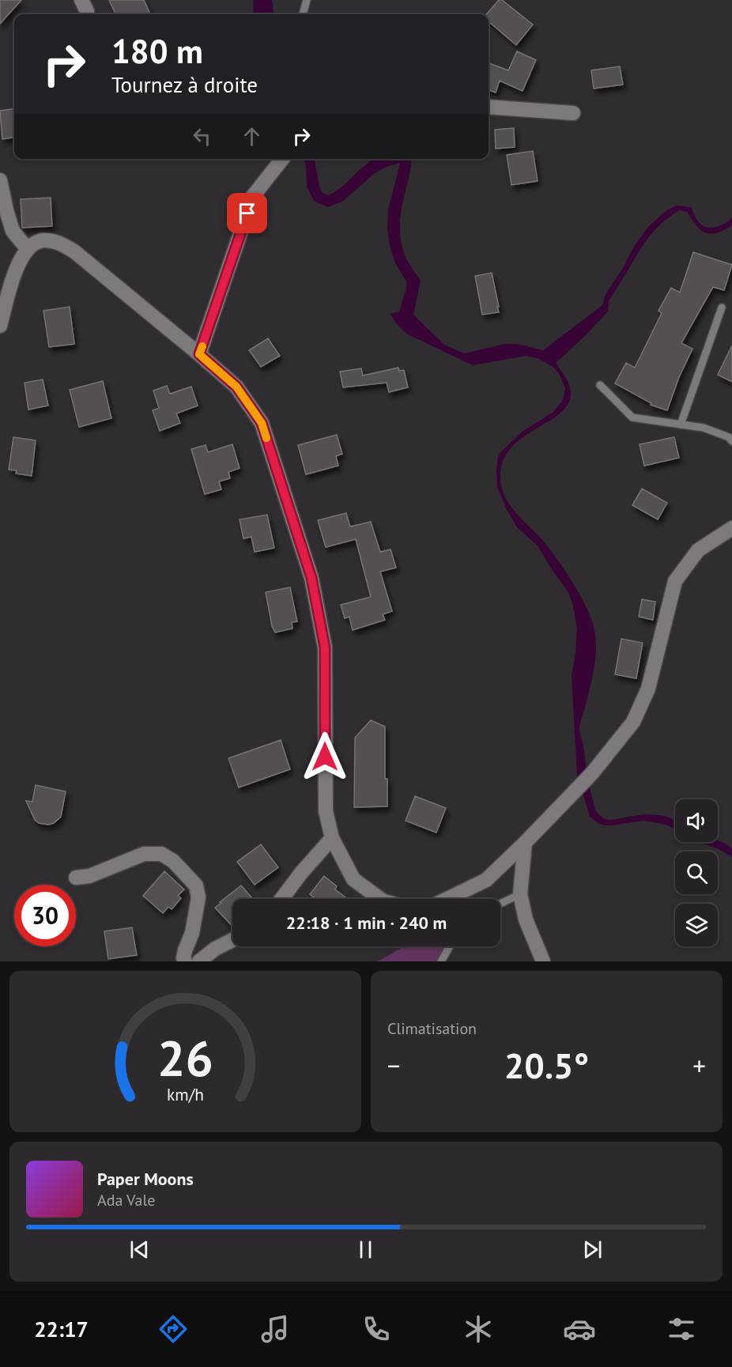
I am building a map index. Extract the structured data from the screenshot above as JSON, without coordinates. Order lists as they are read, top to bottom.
{
  "page": {
    "turn": ["180 m", "Tournez à droite"],
    "limit": "30",
    "trip": "22:18 · 1 min · 240 m",
    "tile": "Climatisation",
    "heat": ["−", "20.5°", "+"],
    "song": ["Paper Moons", "Ada Vale"],
    "tabs": "22:17",
    "gauge": ["26", "km/h"]
  }
}
